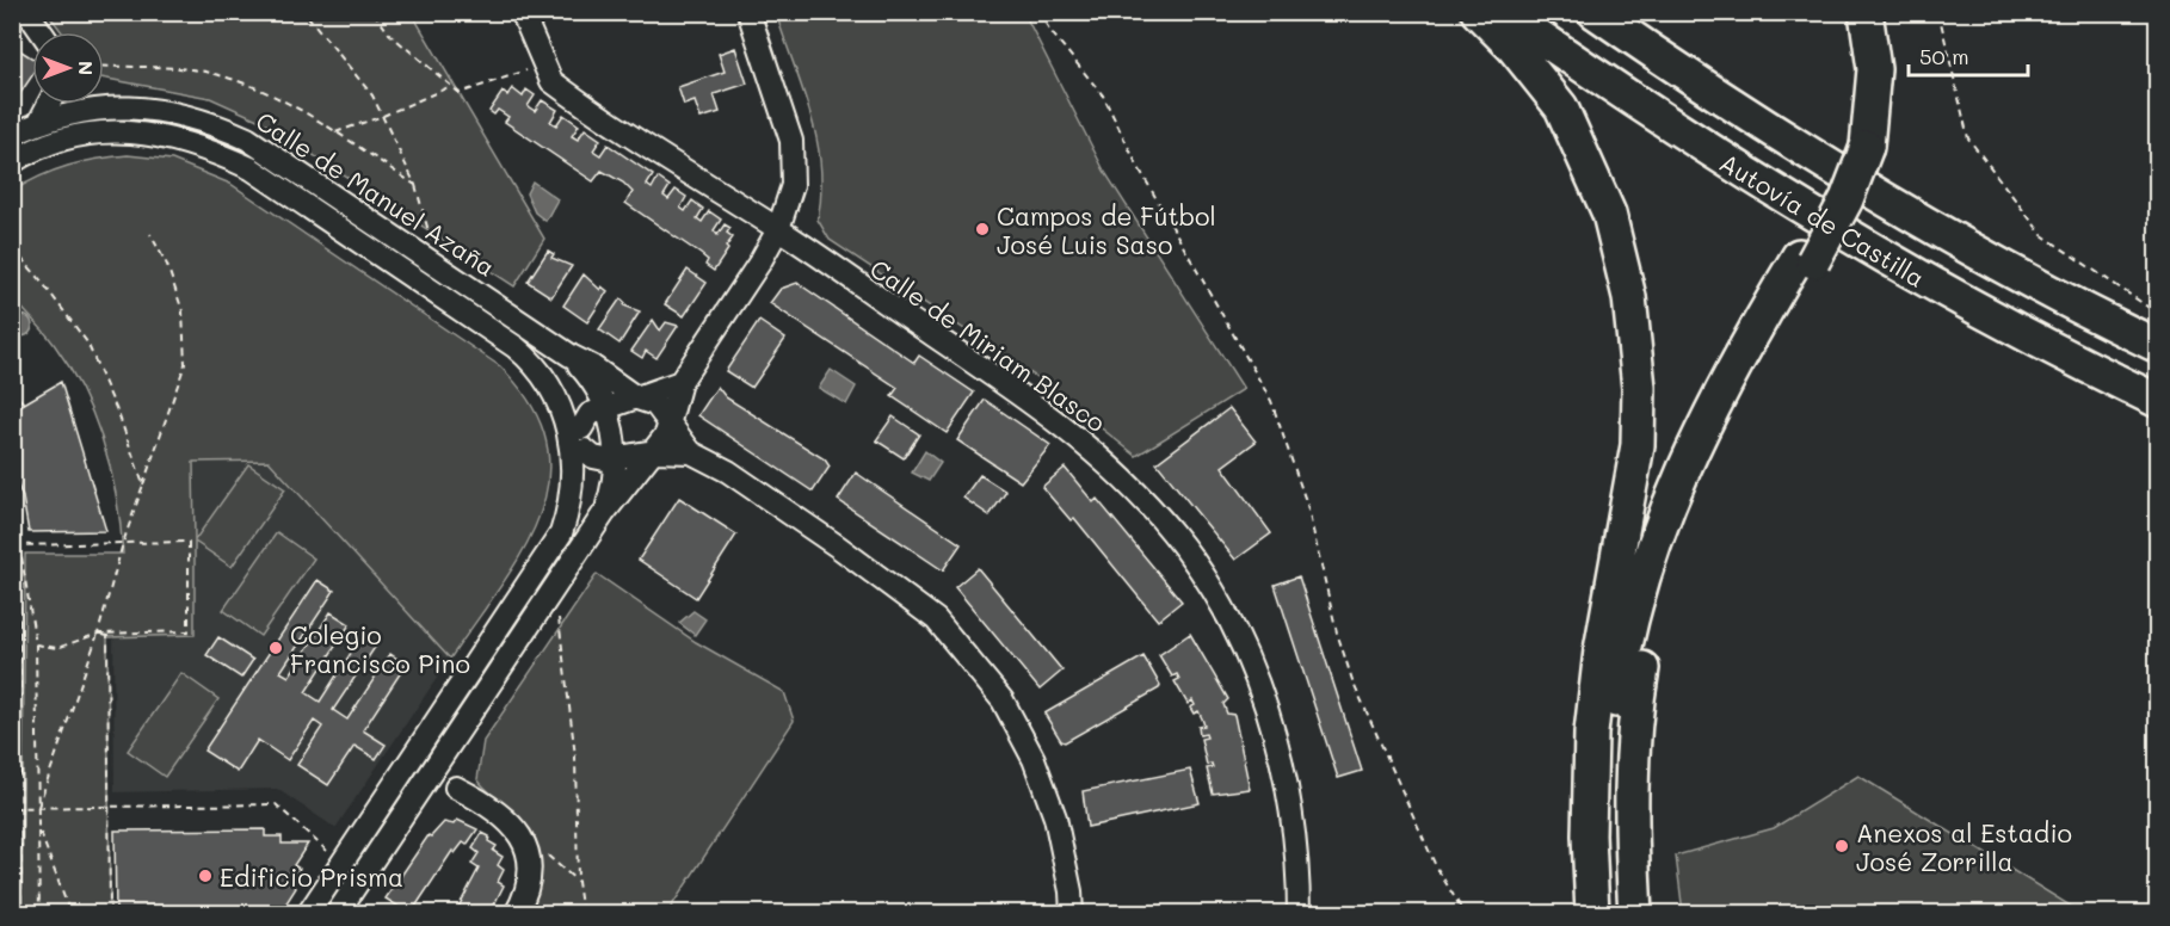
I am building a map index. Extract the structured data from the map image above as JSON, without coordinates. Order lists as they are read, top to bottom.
{
  "streets": {
    "highway": ["Autovía de Castilla"],
    "street": ["Calle de Manuel Azaña", "Calle de Miriam Blasco"]
  },
  "places": [
    "Campos de Fútbol José Luis Saso",
    "Colegio Francisco Pino",
    "Anexos al Estadio José Zorrilla",
    "Edificio Prisma"
  ],
  "scale_bar": "50 m",
  "north": "right"
}
